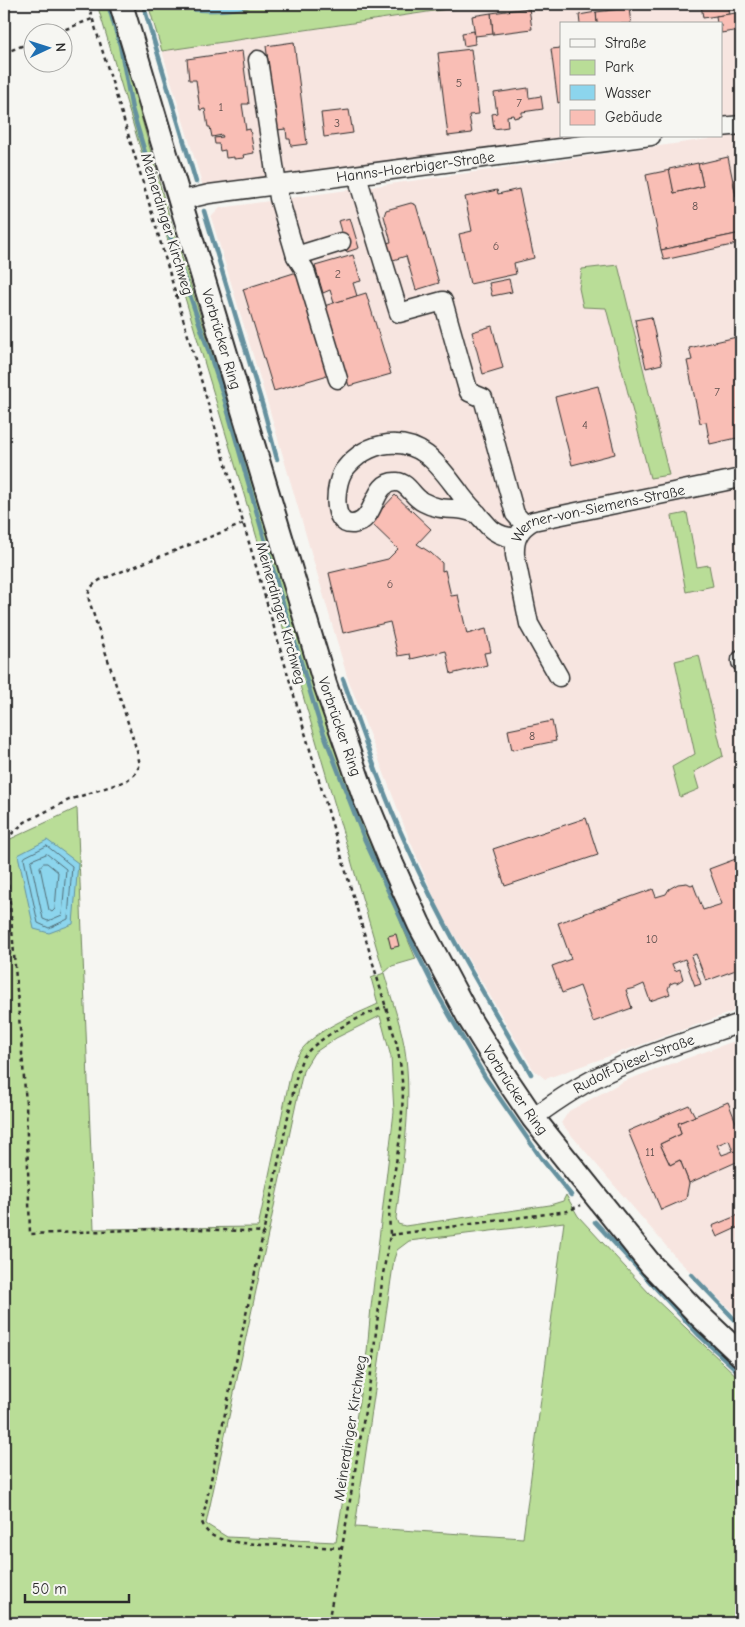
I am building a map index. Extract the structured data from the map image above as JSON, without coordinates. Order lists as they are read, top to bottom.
{
  "streets": {
    "main road": ["Vorbrücker Ring"],
    "street": ["Hanns-Hoerbiger-Straße", "Werner-von-Siemens-Straße", "Rudolf-Diesel-Straße"],
    "path": ["Meinerdinger Kirchweg"]
  },
  "crossings": [
    ["Hanns-Hoerbiger-Straße", "Vorbrücker Ring"],
    ["Vorbrücker Ring", "Rudolf-Diesel-Straße"]
  ],
  "house_numbers": [
    "5",
    "7",
    "1",
    "3",
    "8",
    "6",
    "2",
    "7",
    "4",
    "6",
    "8",
    "10",
    "11"
  ],
  "legend": [
    "Straße",
    "Park",
    "Wasser",
    "Gebäude"
  ],
  "scale_bar": "50 m",
  "north": "right"
}
